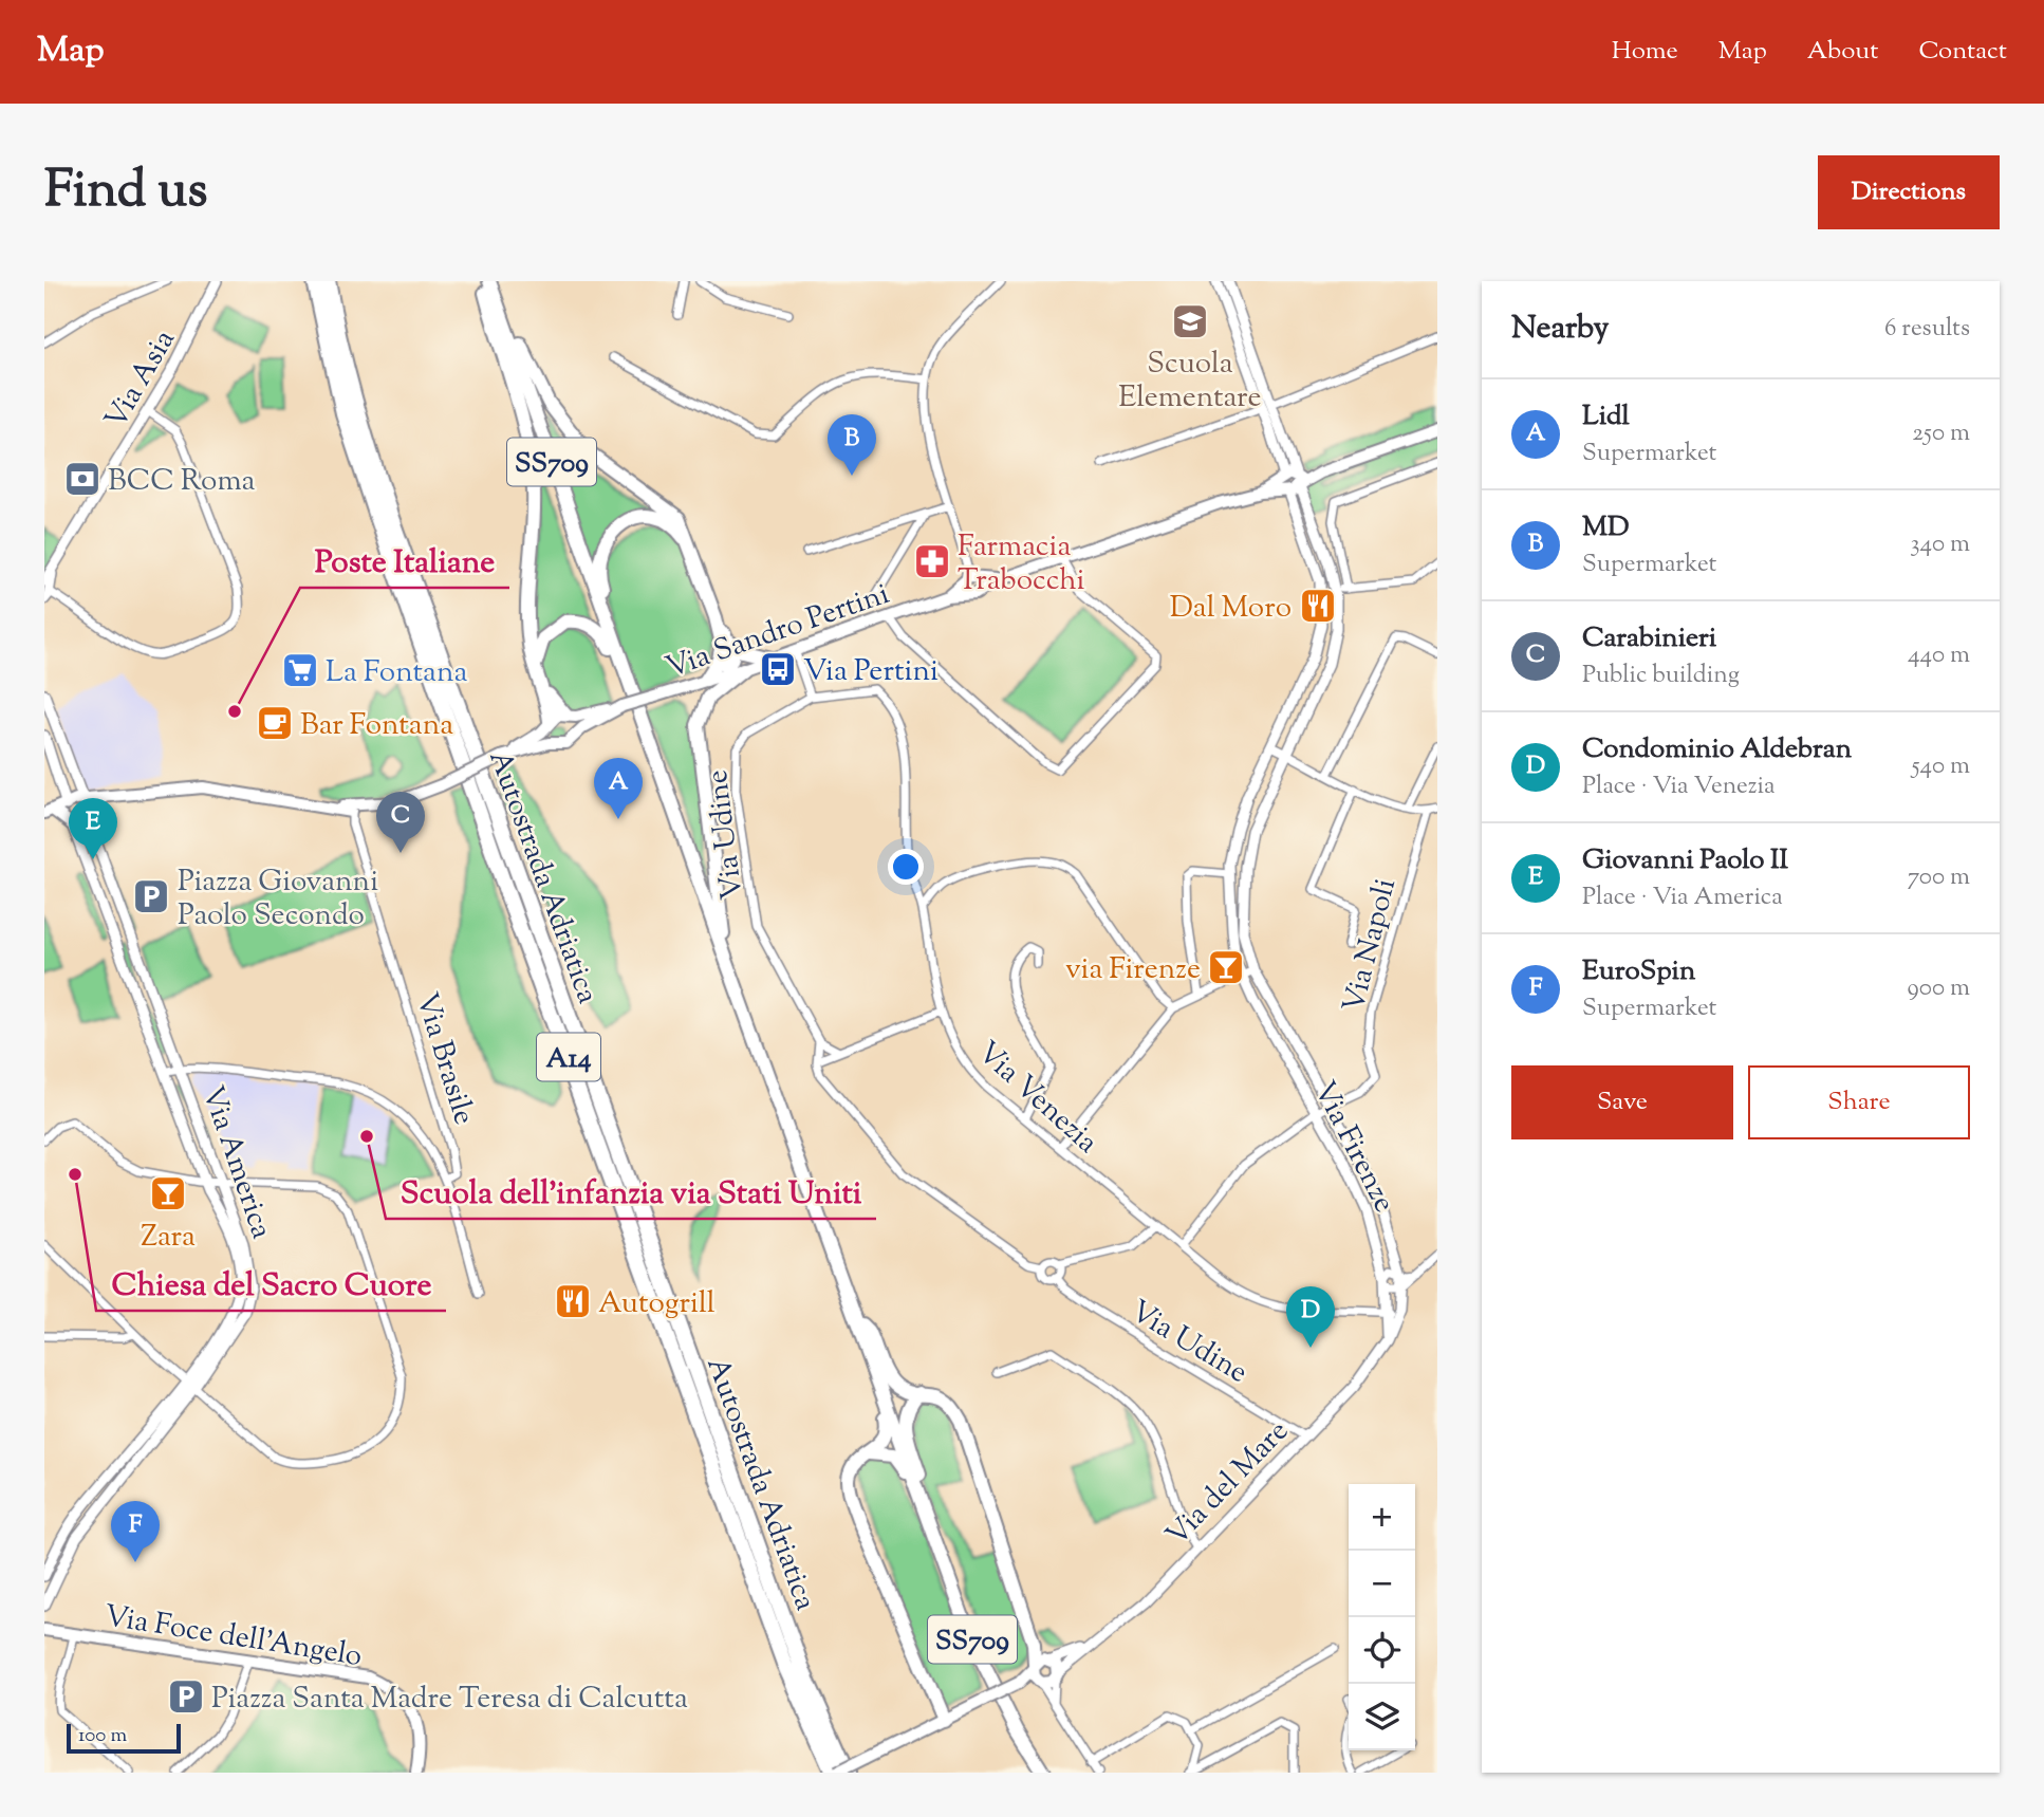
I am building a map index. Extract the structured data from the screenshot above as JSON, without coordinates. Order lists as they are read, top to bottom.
{
  "streets": {
    "highway": ["SS709", "Autostrada Adriatica", "A14"],
    "main road": ["Via Sandro Pertini", "Via del Mare", "Via Foce dell'Angelo"],
    "street": [
      "Via Asia",
      "Via Udine",
      "Via Napoli",
      "Via Brasile",
      "Via Venezia",
      "Via Firenze",
      "Via America"
    ]
  },
  "crossings": [
    ["Via Sandro Pertini", "Via Brasile"],
    ["Via Udine", "Via Venezia"],
    ["Via Udine", "Via del Mare"],
    ["Autostrada Adriatica", "Via del Mare"],
    ["Via Napoli", "Via Firenze"],
    ["Via Venezia", "Via Firenze"],
    ["Via Firenze", "Via del Mare"]
  ],
  "places": {
    "school or university": ["Scuola Elementare"],
    "bank": ["BCC Roma"],
    "pharmacy": ["Farmacia Trabocchi"],
    "restaurant": ["Dal Moro", "Autogrill"],
    "bus stop": ["Via Pertini"],
    "supermarket": ["La Fontana"],
    "other": ["Poste Italiane", "Scuola dell'infanzia via Stati Uniti", "Chiesa del Sacro Cuore"],
    "cafe": ["Bar Fontana"],
    "parking": ["Piazza Giovanni Paolo Secondo", "Piazza Santa Madre Teresa di Calcutta"],
    "bar": ["via Firenze", "Zara"]
  },
  "scale_bar": "100 m",
  "page": {
    "header": "Map",
    "nav": [
      "Home",
      "Map",
      "About",
      "Contact"
    ],
    "title": "Find us",
    "buttons": [
      "Directions",
      ["Save", "Share"]
    ],
    "heading": ["Nearby", "6 results"],
    "list": [
      {
        "mark": "A",
        "name": "Lidl",
        "note": "Supermarket",
        "value": "250 m"
      },
      {
        "mark": "B",
        "name": "MD",
        "note": "Supermarket",
        "value": "340 m"
      },
      {
        "mark": "C",
        "name": "Carabinieri",
        "note": "Public building",
        "value": "440 m"
      },
      {
        "mark": "D",
        "name": "Condominio Aldebran",
        "note": "Place · Via Venezia",
        "value": "540 m"
      },
      {
        "mark": "E",
        "name": "Giovanni Paolo II",
        "note": "Place · Via America",
        "value": "700 m"
      },
      {
        "mark": "F",
        "name": "EuroSpin",
        "note": "Supermarket",
        "value": "900 m"
      }
    ],
    "pins": [
      "B",
      "A",
      "C",
      "E",
      "D",
      "F"
    ],
    "map_buttons": ["+", "−"],
    "scale": "100 m"
  }
}
